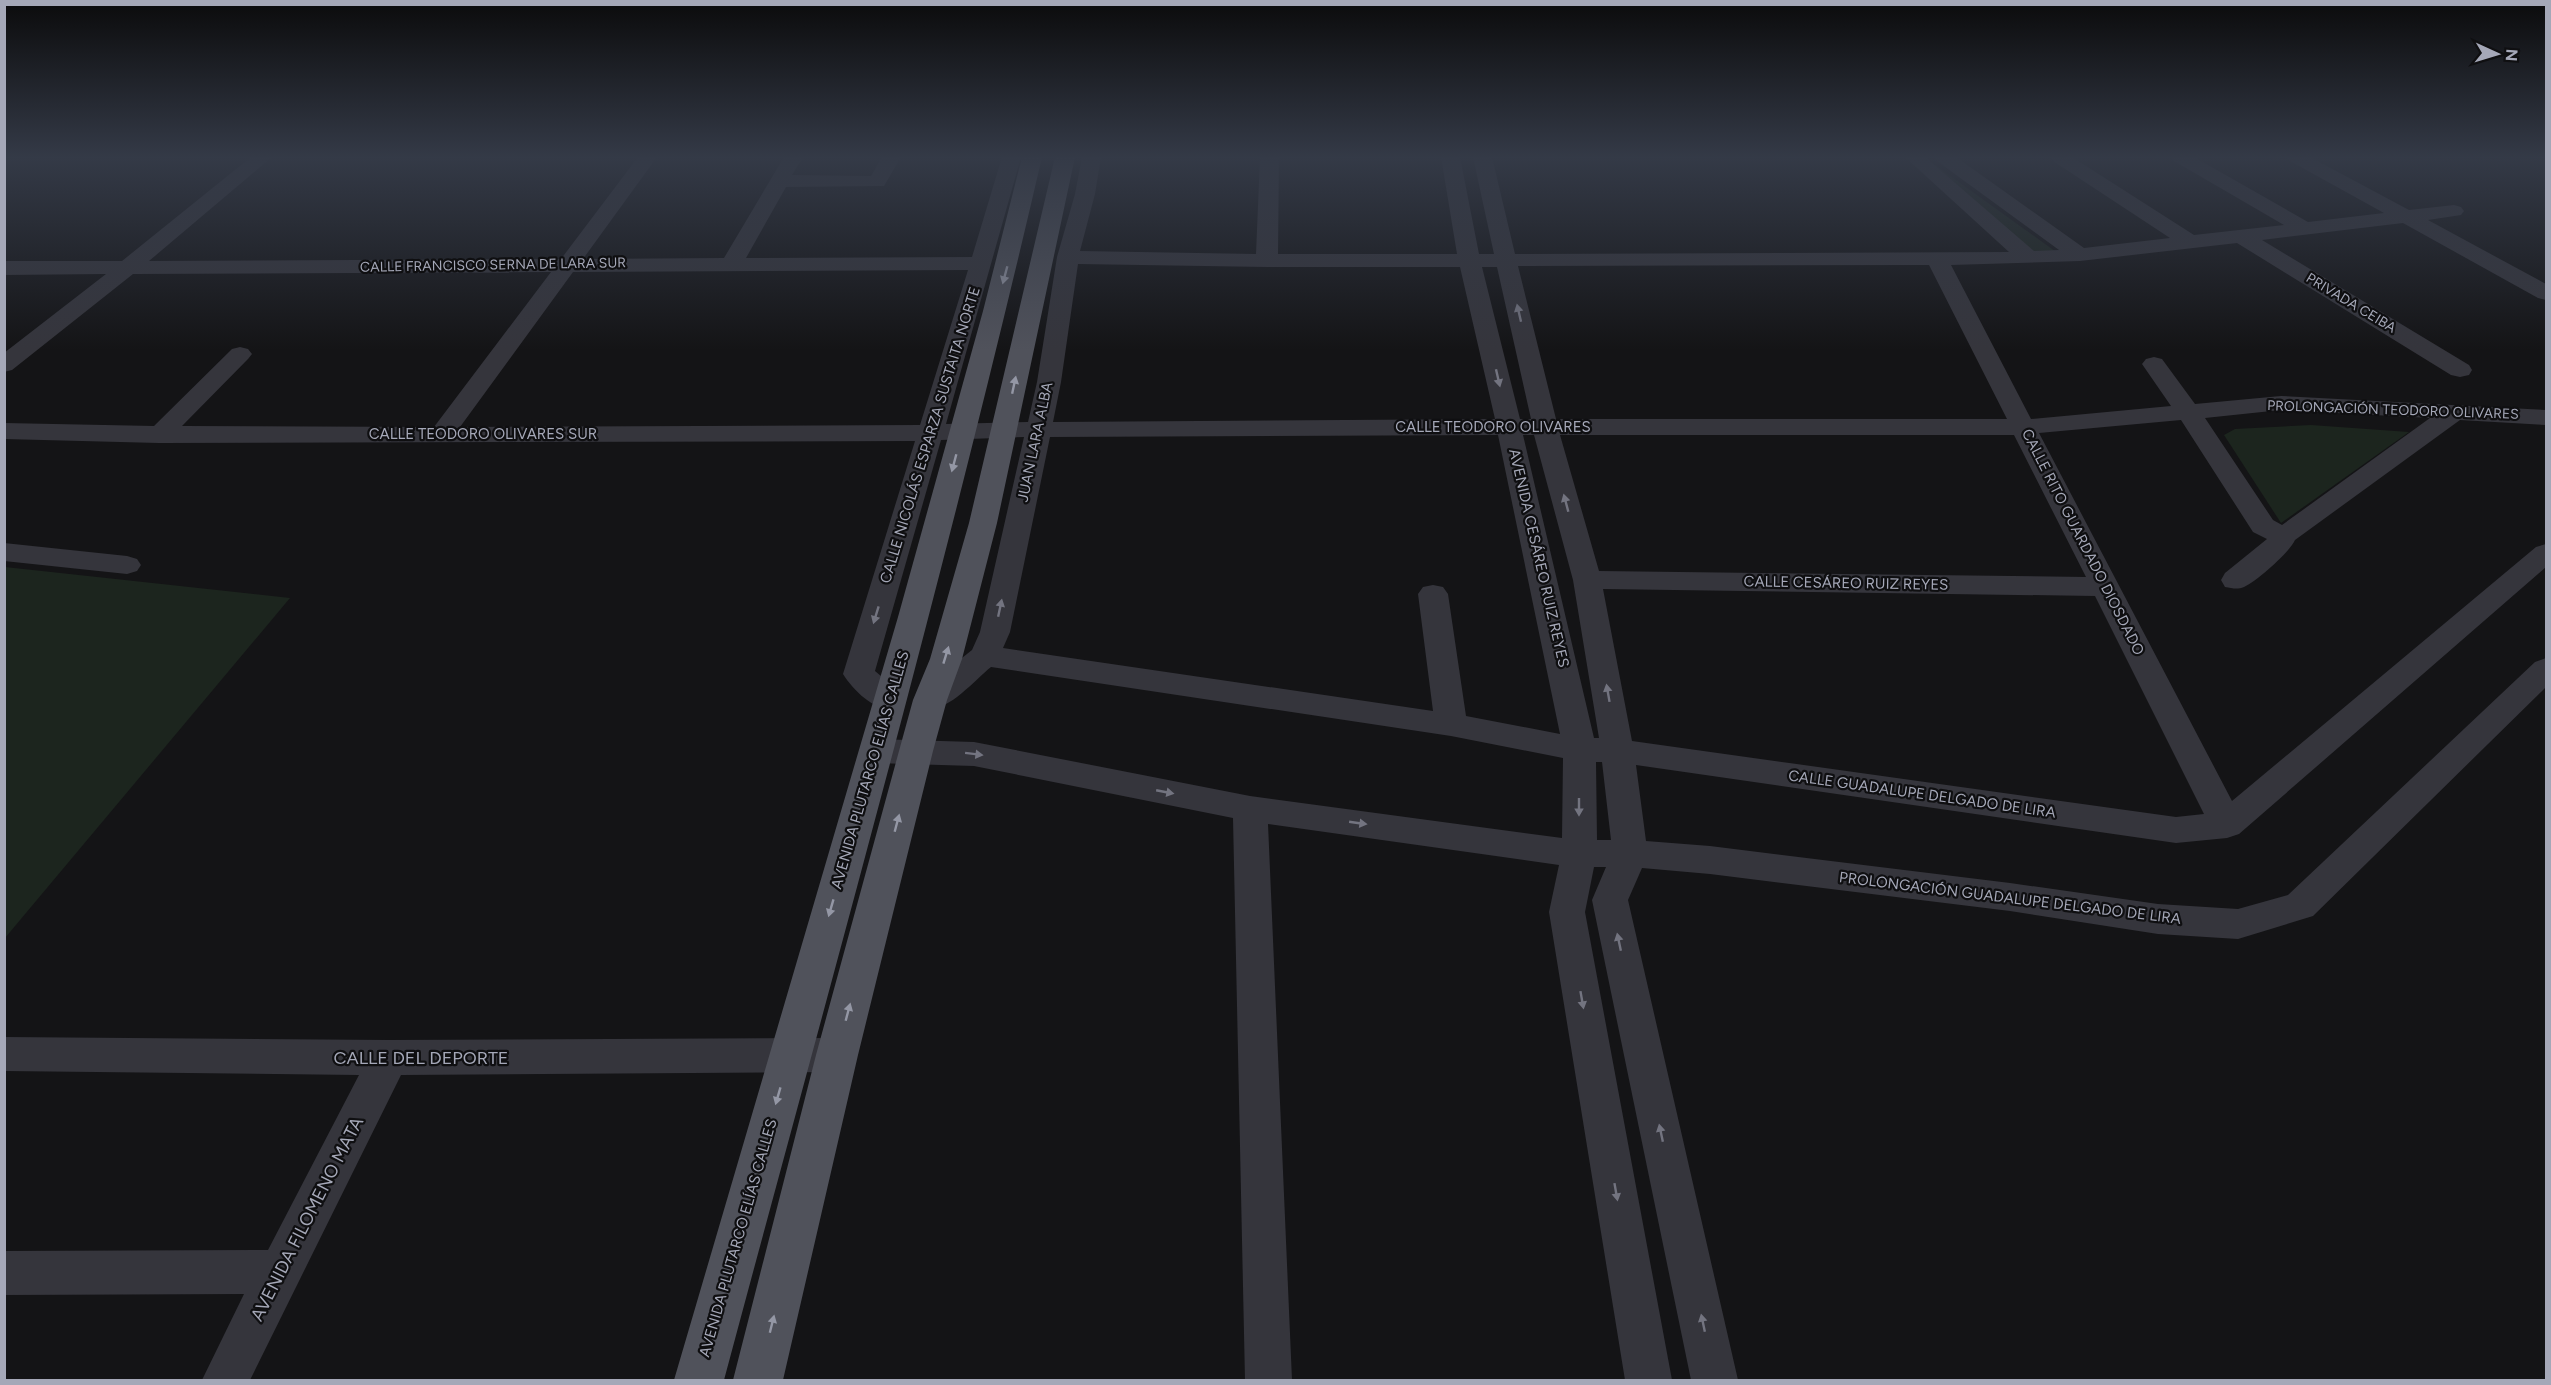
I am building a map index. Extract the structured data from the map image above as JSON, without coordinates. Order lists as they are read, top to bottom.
{
  "streets": {
    "main road": ["AVENIDA PLUTARCO ELÍAS CALLES"],
    "street": [
      "CALLE FRANCISCO SERNA DE LARA SUR",
      "PRIVADA CEIBA",
      "PROLONGACIÓN TEODORO OLIVARES",
      "CALLE TEODORO OLIVARES",
      "CALLE TEODORO OLIVARES SUR",
      "CALLE NICOLÁS ESPARZA SUSTAITA NORTE",
      "JUAN LARA ALBA",
      "CALLE RITO GUARDADO DIOSDADO",
      "AVENIDA CESÁREO RUIZ REYES",
      "CALLE CESÁREO RUIZ REYES",
      "CALLE GUADALUPE DELGADO DE LIRA",
      "PROLONGACIÓN GUADALUPE DELGADO DE LIRA",
      "CALLE DEL DEPORTE",
      "AVENIDA FILOMENO MATA"
    ]
  },
  "crossings": [
    ["CALLE FRANCISCO SERNA DE LARA SUR", "CALLE NICOLÁS ESPARZA SUSTAITA NORTE"],
    ["PROLONGACIÓN TEODORO OLIVARES", "CALLE TEODORO OLIVARES"],
    ["PROLONGACIÓN TEODORO OLIVARES", "CALLE RITO GUARDADO DIOSDADO"],
    ["CALLE TEODORO OLIVARES", "CALLE TEODORO OLIVARES SUR"],
    ["CALLE TEODORO OLIVARES", "JUAN LARA ALBA"],
    ["CALLE TEODORO OLIVARES", "CALLE RITO GUARDADO DIOSDADO"],
    ["CALLE TEODORO OLIVARES", "AVENIDA CESÁREO RUIZ REYES"],
    ["CALLE TEODORO OLIVARES", "AVENIDA PLUTARCO ELÍAS CALLES"],
    ["CALLE TEODORO OLIVARES SUR", "CALLE NICOLÁS ESPARZA SUSTAITA NORTE"],
    ["CALLE TEODORO OLIVARES SUR", "AVENIDA PLUTARCO ELÍAS CALLES"],
    ["CALLE NICOLÁS ESPARZA SUSTAITA NORTE", "AVENIDA PLUTARCO ELÍAS CALLES"],
    ["JUAN LARA ALBA", "CALLE GUADALUPE DELGADO DE LIRA"],
    ["CALLE RITO GUARDADO DIOSDADO", "CALLE CESÁREO RUIZ REYES"],
    ["CALLE RITO GUARDADO DIOSDADO", "CALLE GUADALUPE DELGADO DE LIRA"],
    ["AVENIDA CESÁREO RUIZ REYES", "CALLE GUADALUPE DELGADO DE LIRA"],
    ["AVENIDA PLUTARCO ELÍAS CALLES", "PROLONGACIÓN GUADALUPE DELGADO DE LIRA"],
    ["AVENIDA PLUTARCO ELÍAS CALLES", "CALLE DEL DEPORTE"],
    ["CALLE DEL DEPORTE", "AVENIDA FILOMENO MATA"]
  ],
  "one_way": ["CALLE NICOLÁS ESPARZA SUSTAITA NORTE", "JUAN LARA ALBA", "PROLONGACIÓN GUADALUPE DELGADO DE LIRA"],
  "north": "right"
}
